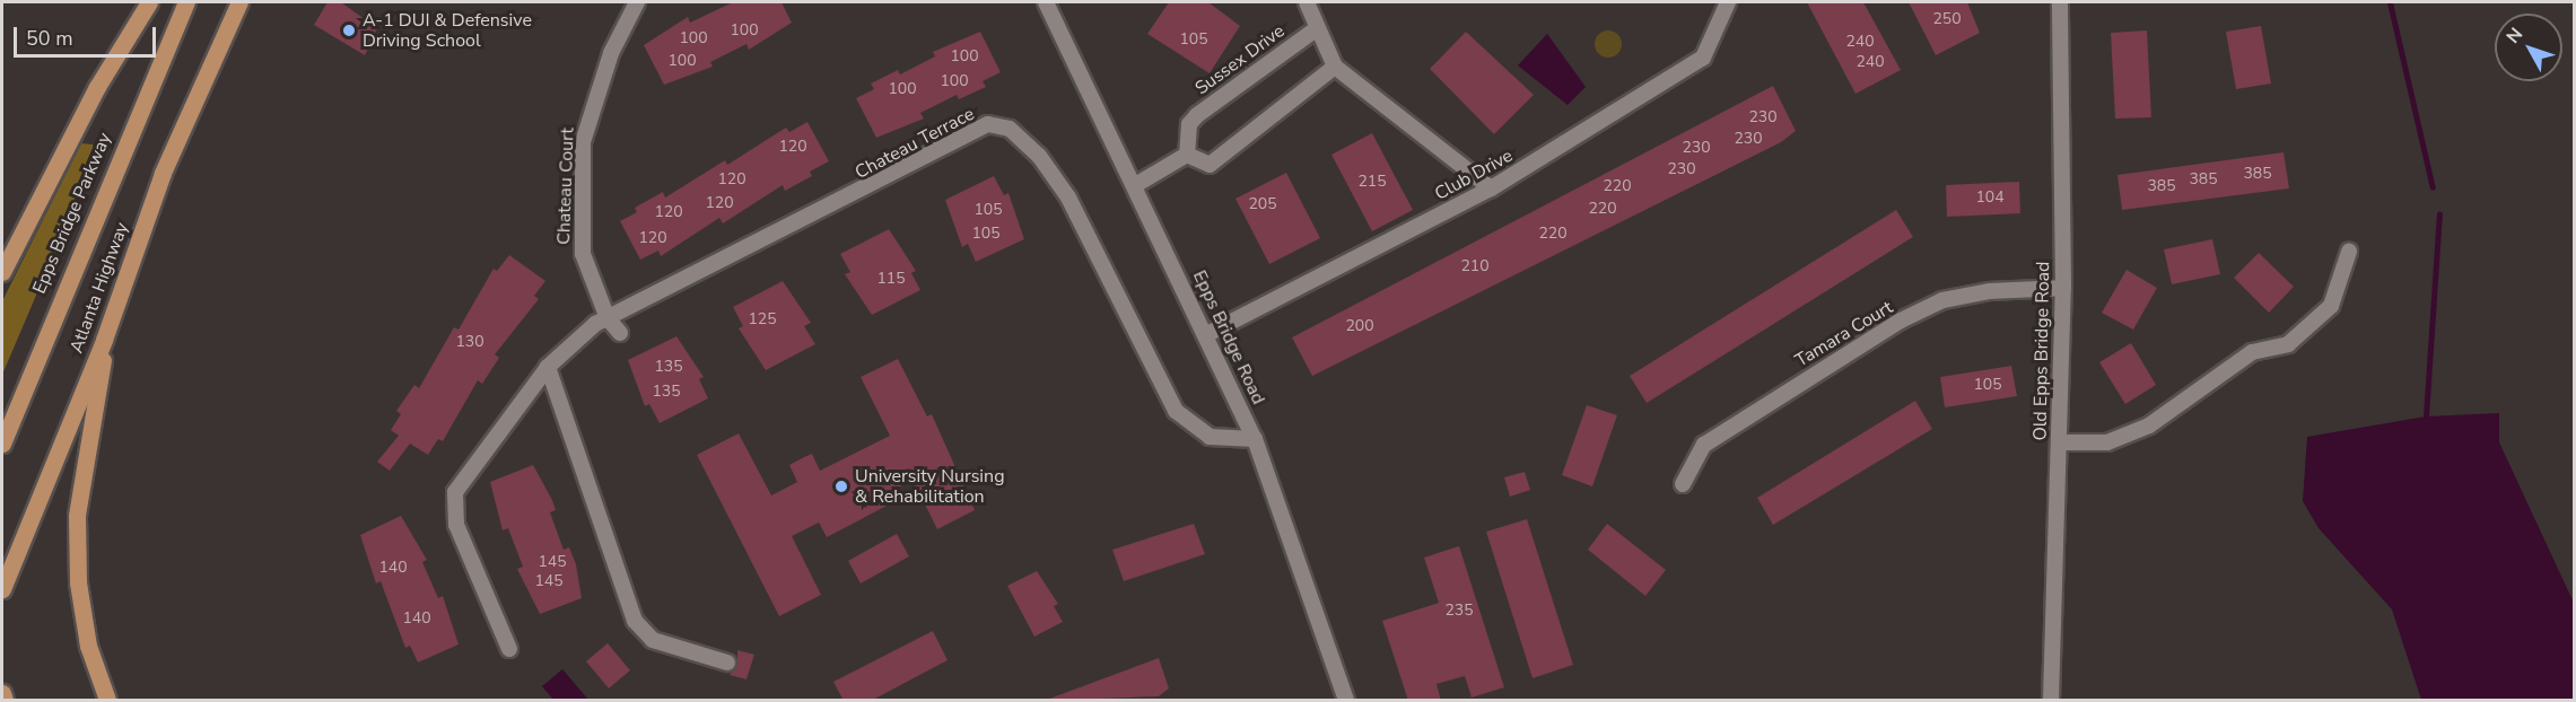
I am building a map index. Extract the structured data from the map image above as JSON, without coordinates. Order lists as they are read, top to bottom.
{
  "streets": {
    "main road": ["Epps Bridge Parkway", "Atlanta Highway"],
    "street": [
      "Sussex Drive",
      "Chateau Terrace",
      "Club Drive",
      "Chateau Court",
      "Tamara Court",
      "Epps Bridge Road",
      "Old Epps Bridge Road"
    ]
  },
  "crossings": [
    ["Chateau Terrace", "Chateau Court"],
    ["Chateau Terrace", "Epps Bridge Road"],
    ["Club Drive", "Epps Bridge Road"],
    ["Tamara Court", "Old Epps Bridge Road"]
  ],
  "places": ["A-1 DUI & Defensive Driving School", "University Nursing & Rehabilitation"],
  "house_numbers": [
    "250",
    "100",
    "100",
    "105",
    "240",
    "100",
    "100",
    "240",
    "100",
    "100",
    "230",
    "230",
    "120",
    "230",
    "230",
    "385",
    "120",
    "385",
    "215",
    "220",
    "385",
    "104",
    "120",
    "205",
    "220",
    "105",
    "120",
    "105",
    "220",
    "120",
    "210",
    "115",
    "125",
    "200",
    "130",
    "135",
    "105",
    "135",
    "145",
    "140",
    "145",
    "235",
    "140"
  ],
  "scale_bar": "50 m",
  "north": "top left"
}
